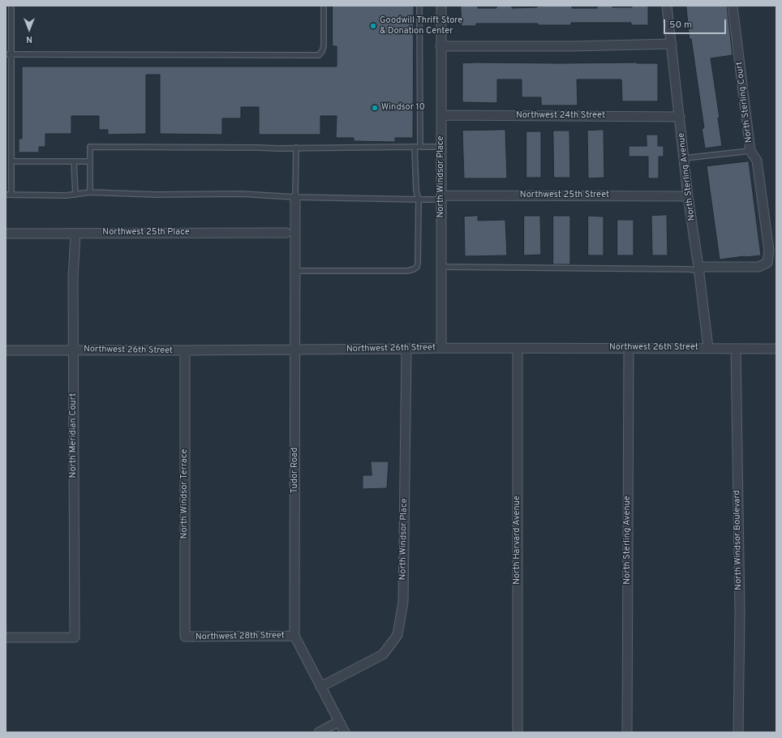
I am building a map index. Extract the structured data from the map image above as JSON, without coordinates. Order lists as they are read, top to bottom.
{
  "streets": {
    "street": [
      "North Sterling Court",
      "Northwest 24th Street",
      "North Windsor Place",
      "North Sterling Avenue",
      "Northwest 25th Street",
      "Northwest 25th Place",
      "Northwest 26th Street",
      "North Meridian Court",
      "Tudor Road",
      "North Windsor Terrace",
      "North Harvard Avenue",
      "North Windsor Boulevard",
      "Northwest 28th Street"
    ]
  },
  "crossings": [
    ["North Sterling Court", "North Sterling Avenue"],
    ["Northwest 24th Street", "North Windsor Place"],
    ["Northwest 24th Street", "North Sterling Avenue"],
    ["North Windsor Place", "Northwest 25th Street"],
    ["North Windsor Place", "Northwest 26th Street"],
    ["North Windsor Place", "Tudor Road"],
    ["North Sterling Avenue", "Northwest 25th Street"],
    ["North Sterling Avenue", "Northwest 26th Street"],
    ["Northwest 25th Place", "North Meridian Court"],
    ["Northwest 26th Street", "North Meridian Court"],
    ["Northwest 26th Street", "Tudor Road"],
    ["Northwest 26th Street", "North Windsor Terrace"],
    ["Northwest 26th Street", "North Harvard Avenue"],
    ["Northwest 26th Street", "North Windsor Boulevard"],
    ["Tudor Road", "Northwest 28th Street"],
    ["North Windsor Terrace", "Northwest 28th Street"]
  ],
  "places": ["Goodwill Thrift Store & Donation Center", "Windsor 10"],
  "scale_bar": "50 m",
  "north": "bottom"
}
